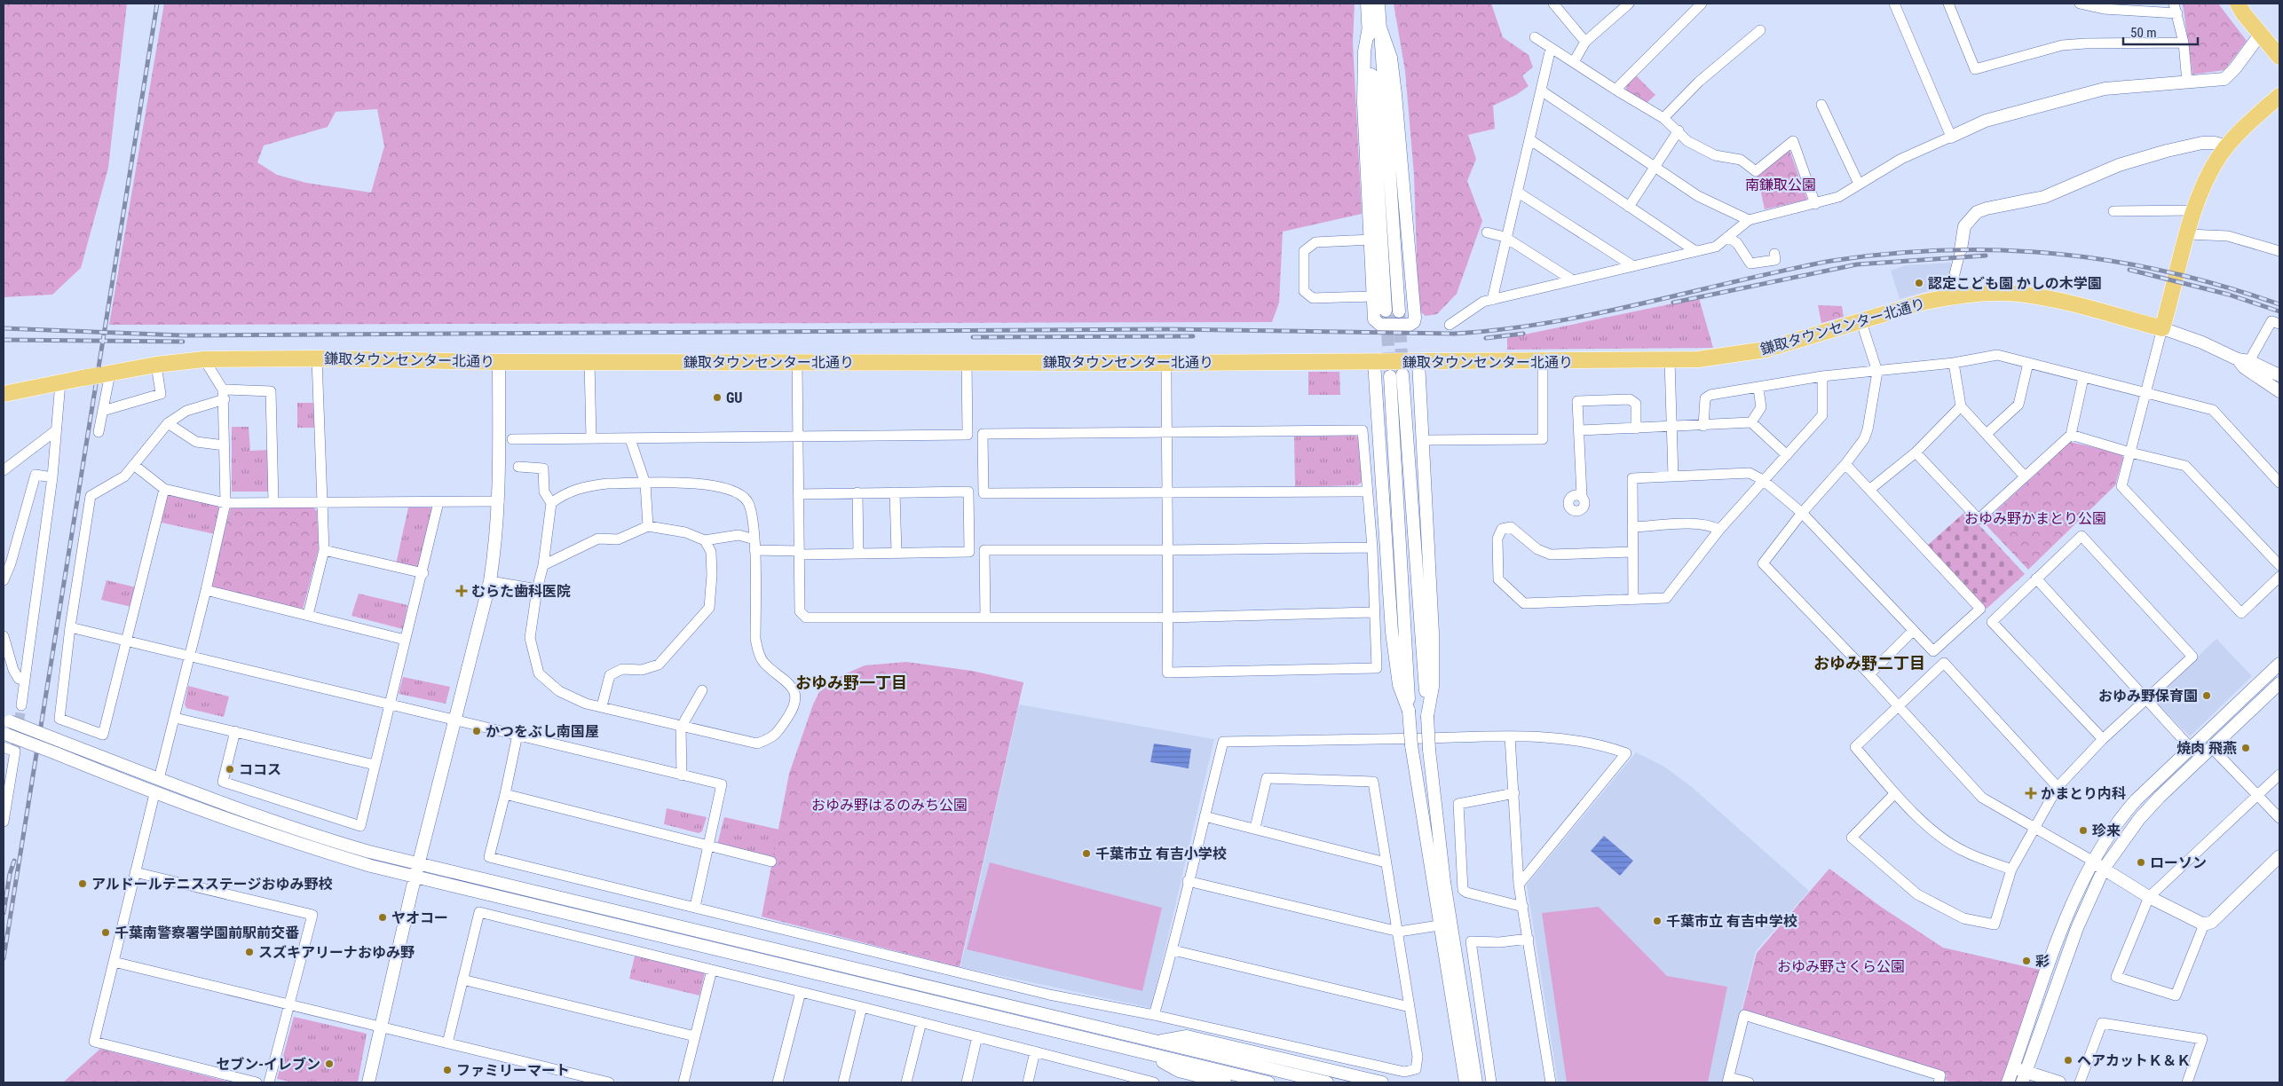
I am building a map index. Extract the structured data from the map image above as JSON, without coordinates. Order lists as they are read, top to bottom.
{
  "streets": {
    "main road": ["鎌取タウンセンター北通り"]
  },
  "districts": ["おゆみ野二丁目", "おゆみ野一丁目"],
  "parks": [
    "南鎌取公園",
    "おゆみ野かまとり公園",
    "おゆみ野はるのみち公園",
    "おゆみ野さくら公園"
  ],
  "places": {
    "other": [
      "認定こども園 かしの木学園",
      "GU",
      "おゆみ野保育園",
      "かつをぶし南国屋",
      "焼肉 飛燕",
      "ココス",
      "珍来",
      "千葉市立 有吉小学校",
      "ローソン",
      "アルドールテニスステージおゆみ野校",
      "ヤオコー",
      "千葉市立 有吉中学校",
      "千葉南警察署学園前駅前交番",
      "スズキアリーナおゆみ野",
      "彩",
      "ヘアカットＫ＆Ｋ",
      "セブン-イレブン",
      "ファミリーマート"
    ],
    "health": ["むらた歯科医院", "かまとり内科"]
  },
  "scale_bar": "50 m"
}
